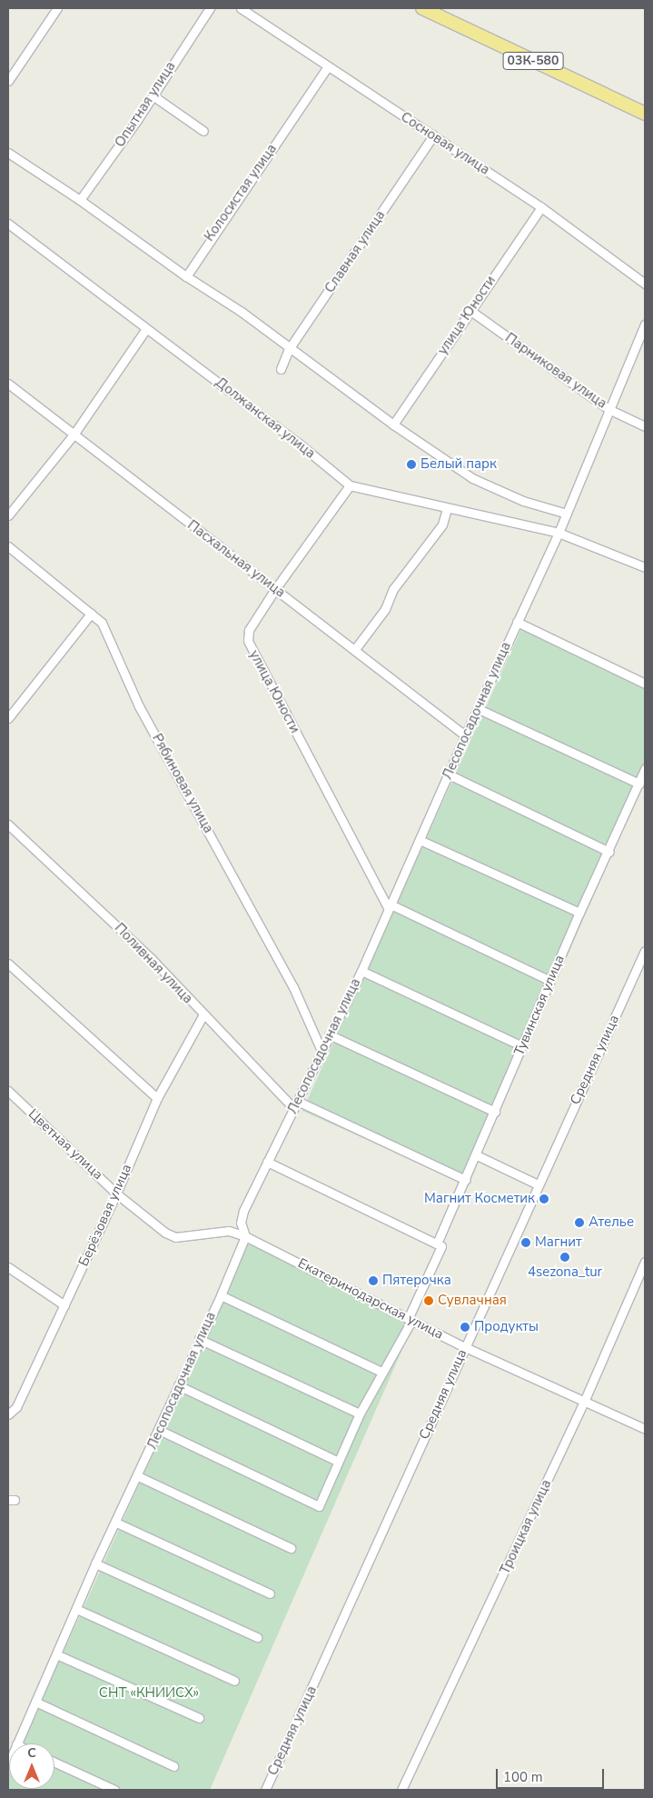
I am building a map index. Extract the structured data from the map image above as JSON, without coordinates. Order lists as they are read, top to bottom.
{
  "streets": {
    "highway": ["03К-580"],
    "street": [
      "Опытная улица",
      "Сосновая улица",
      "Колосистая улица",
      "Славная улица",
      "улица Юности",
      "Парниковая улица",
      "Должанская улица",
      "Пасхальная улица",
      "Лесопосадочная улица",
      "Рябиновая улица",
      "Поливная улица",
      "Тувинская улица",
      "Средняя улица",
      "Цветная улица",
      "Берёзовая улица",
      "Екатеринодарская улица",
      "Троицкая улица"
    ]
  },
  "crossings": [
    ["Сосновая улица", "Колосистая улица"],
    ["Сосновая улица", "Славная улица"],
    ["Сосновая улица", "улица Юности"],
    ["улица Юности", "Парниковая улица"],
    ["улица Юности", "Должанская улица"],
    ["улица Юности", "Пасхальная улица"],
    ["улица Юности", "Лесопосадочная улица"],
    ["Парниковая улица", "Лесопосадочная улица"],
    ["Должанская улица", "Лесопосадочная улица"],
    ["Пасхальная улица", "Лесопосадочная улица"],
    ["Лесопосадочная улица", "Рябиновая улица"],
    ["Лесопосадочная улица", "Поливная улица"],
    ["Лесопосадочная улица", "Тувинская улица"],
    ["Лесопосадочная улица", "Цветная улица"],
    ["Лесопосадочная улица", "Екатеринодарская улица"],
    ["Поливная улица", "Берёзовая улица"],
    ["Тувинская улица", "Екатеринодарская улица"],
    ["Средняя улица", "Екатеринодарская улица"],
    ["Цветная улица", "Берёзовая улица"],
    ["Цветная улица", "Екатеринодарская улица"],
    ["Екатеринодарская улица", "Троицкая улица"]
  ],
  "parks": ["СНТ «КНИИСХ»"],
  "places": [
    "Белый парк",
    "Магнит Косметик",
    "Ателье",
    "Магнит",
    "4sezona_tur",
    "Пятерочка",
    "Сувлачная",
    "Продукты"
  ],
  "scale_bar": "100 m",
  "north": "top"
}
